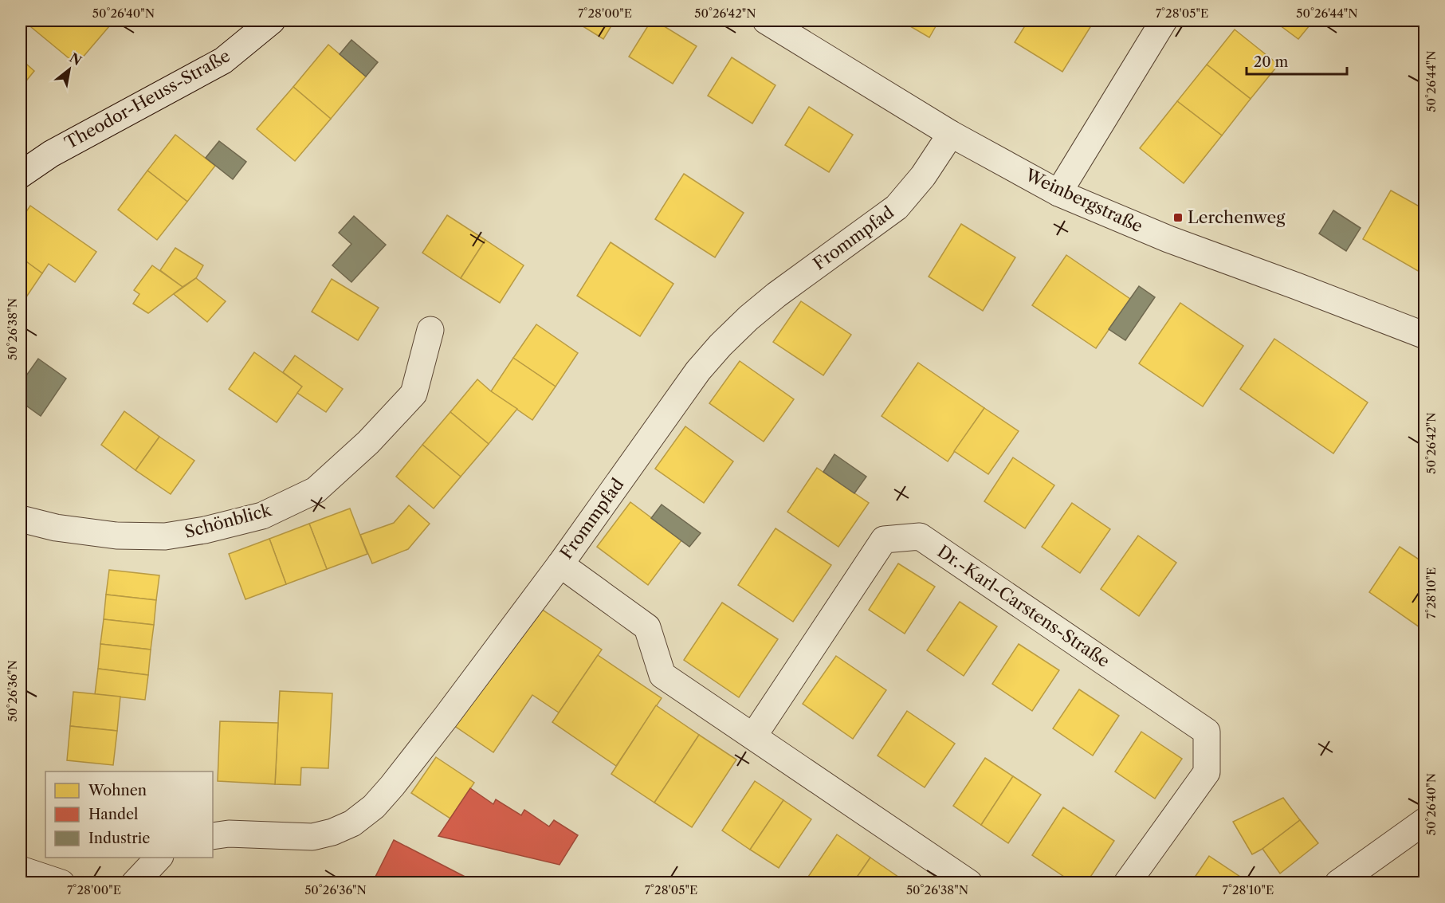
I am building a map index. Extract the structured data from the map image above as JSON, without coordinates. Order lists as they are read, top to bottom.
{
  "streets": {
    "street": [
      "Theodor-Heuss-Straße",
      "Weinbergstraße",
      "Frommpfad",
      "Schönblick",
      "Dr.-Karl-Carstens-Straße"
    ]
  },
  "crossings": [
    ["Weinbergstraße", "Frommpfad"]
  ],
  "places": {
    "transit": ["Lerchenweg"]
  },
  "legend": ["Wohnen", "Handel", "Industrie"],
  "scale_bar": "20 m",
  "north": "top right",
  "coordinates": [
    "50°26'40\"N",
    "7°28'00\"E",
    "50°26'42\"N",
    "7°28'05\"E",
    "50°26'44\"N",
    "50°26'38\"N",
    "7°28'10\"E",
    "50°26'36\"N"
  ]
}
